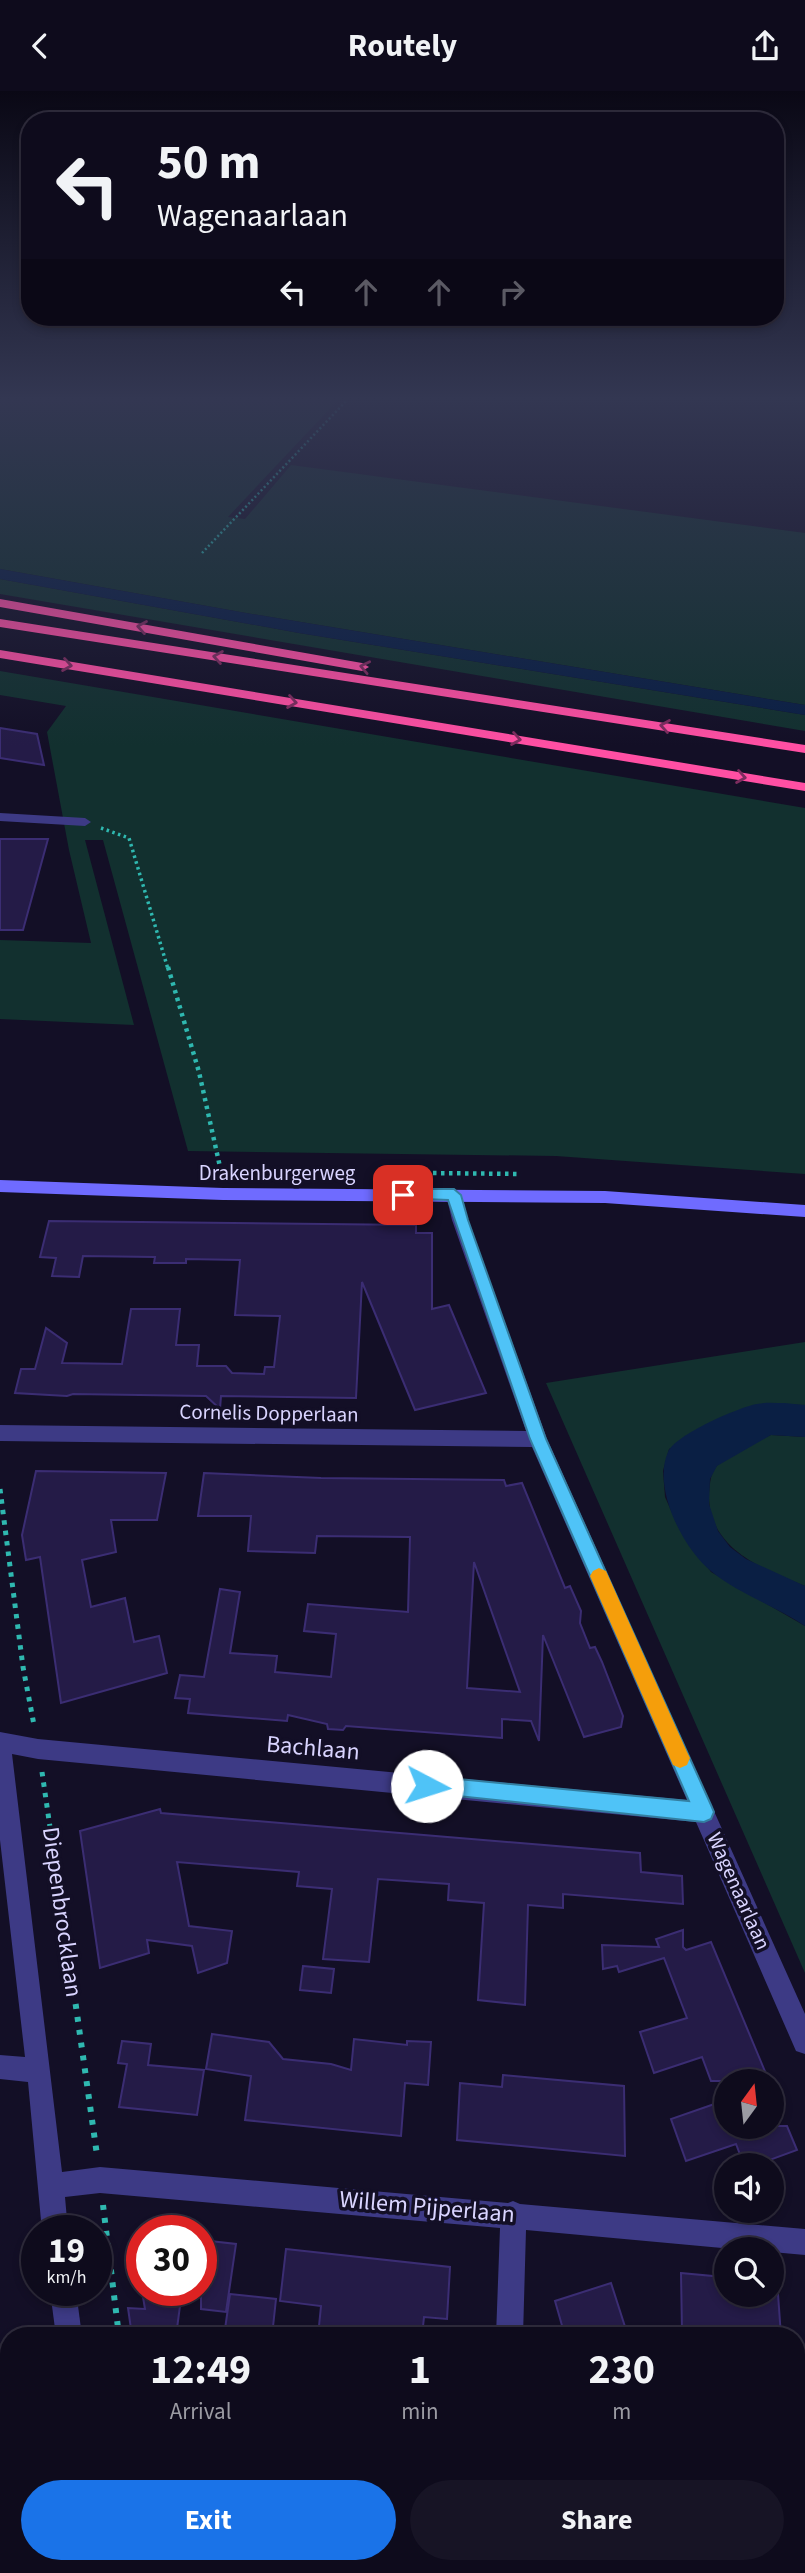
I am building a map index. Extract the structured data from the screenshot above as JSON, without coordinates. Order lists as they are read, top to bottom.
{
  "streets": {
    "main road": ["Drakenburgerweg"],
    "street": [
      "Cornelis Dopperlaan",
      "Bachlaan",
      "Wagenaarlaan",
      "Diepenbrocklaan",
      "Willem Pijperlaan"
    ]
  },
  "crossings": [
    ["Drakenburgerweg", "Wagenaarlaan"],
    ["Cornelis Dopperlaan", "Wagenaarlaan"],
    ["Bachlaan", "Wagenaarlaan"],
    ["Bachlaan", "Diepenbrocklaan"],
    ["Diepenbrocklaan", "Willem Pijperlaan"]
  ],
  "north": "top",
  "page": {
    "header": "Routely",
    "turn": ["50 m", "Wagenaarlaan"],
    "speed": "19 km/h",
    "limit": "30",
    "eta": [
      "12:49",
      "Arrival",
      "1",
      "min",
      "230",
      "m"
    ],
    "buttons": ["Exit", "Share"]
  }
}
